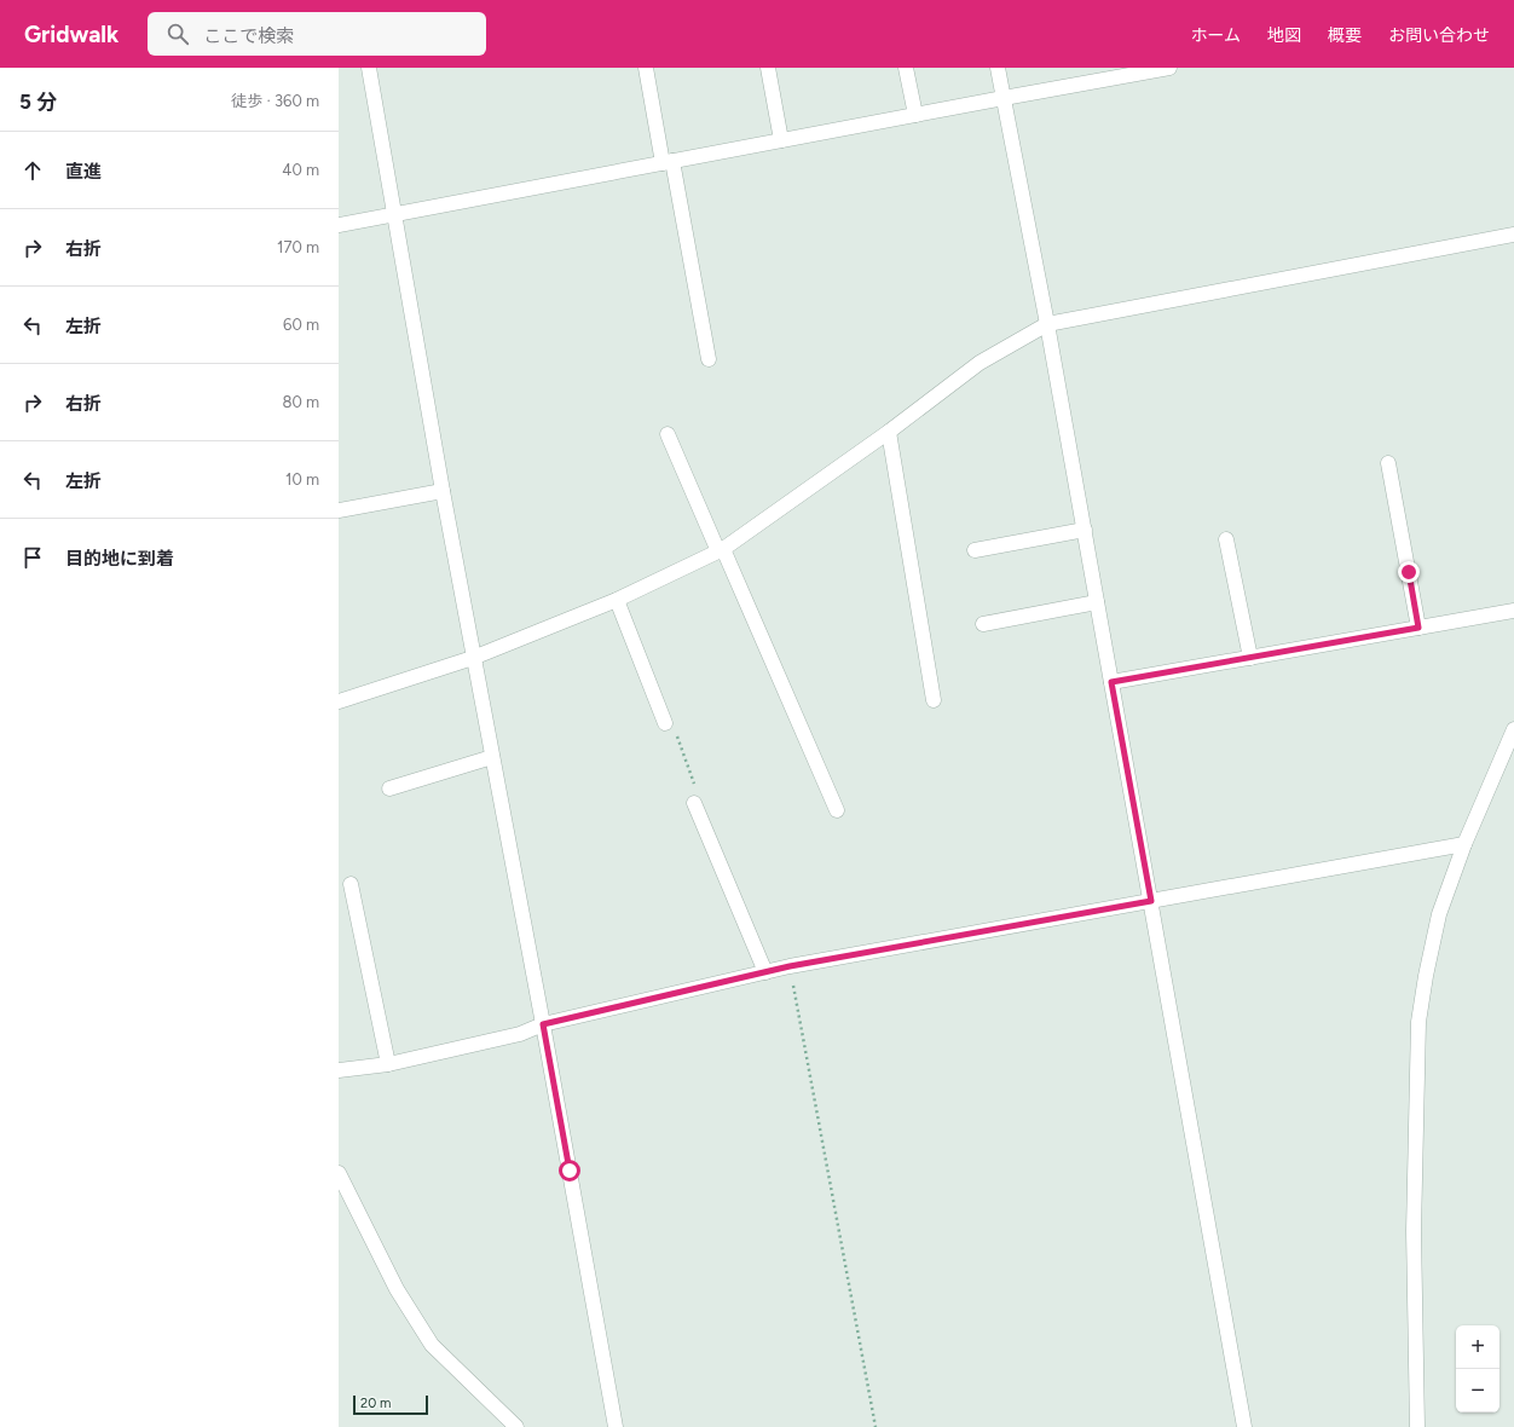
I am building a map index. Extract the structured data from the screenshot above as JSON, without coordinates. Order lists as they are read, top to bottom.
{
  "scale_bar": "20 m",
  "page": {
    "header": "Gridwalk",
    "search": "ここで検索",
    "nav": [
      "ホーム",
      "地図",
      "概要",
      "お問い合わせ"
    ],
    "heading": ["5 分", "徒歩 · 360 m"],
    "list": [
      ["直進", "40 m"],
      ["右折", "170 m"],
      ["左折", "60 m"],
      ["右折", "80 m"],
      ["左折", "10 m"],
      "目的地に到着"
    ],
    "map_buttons": ["+", "−"],
    "scale": "20 m"
  }
}
